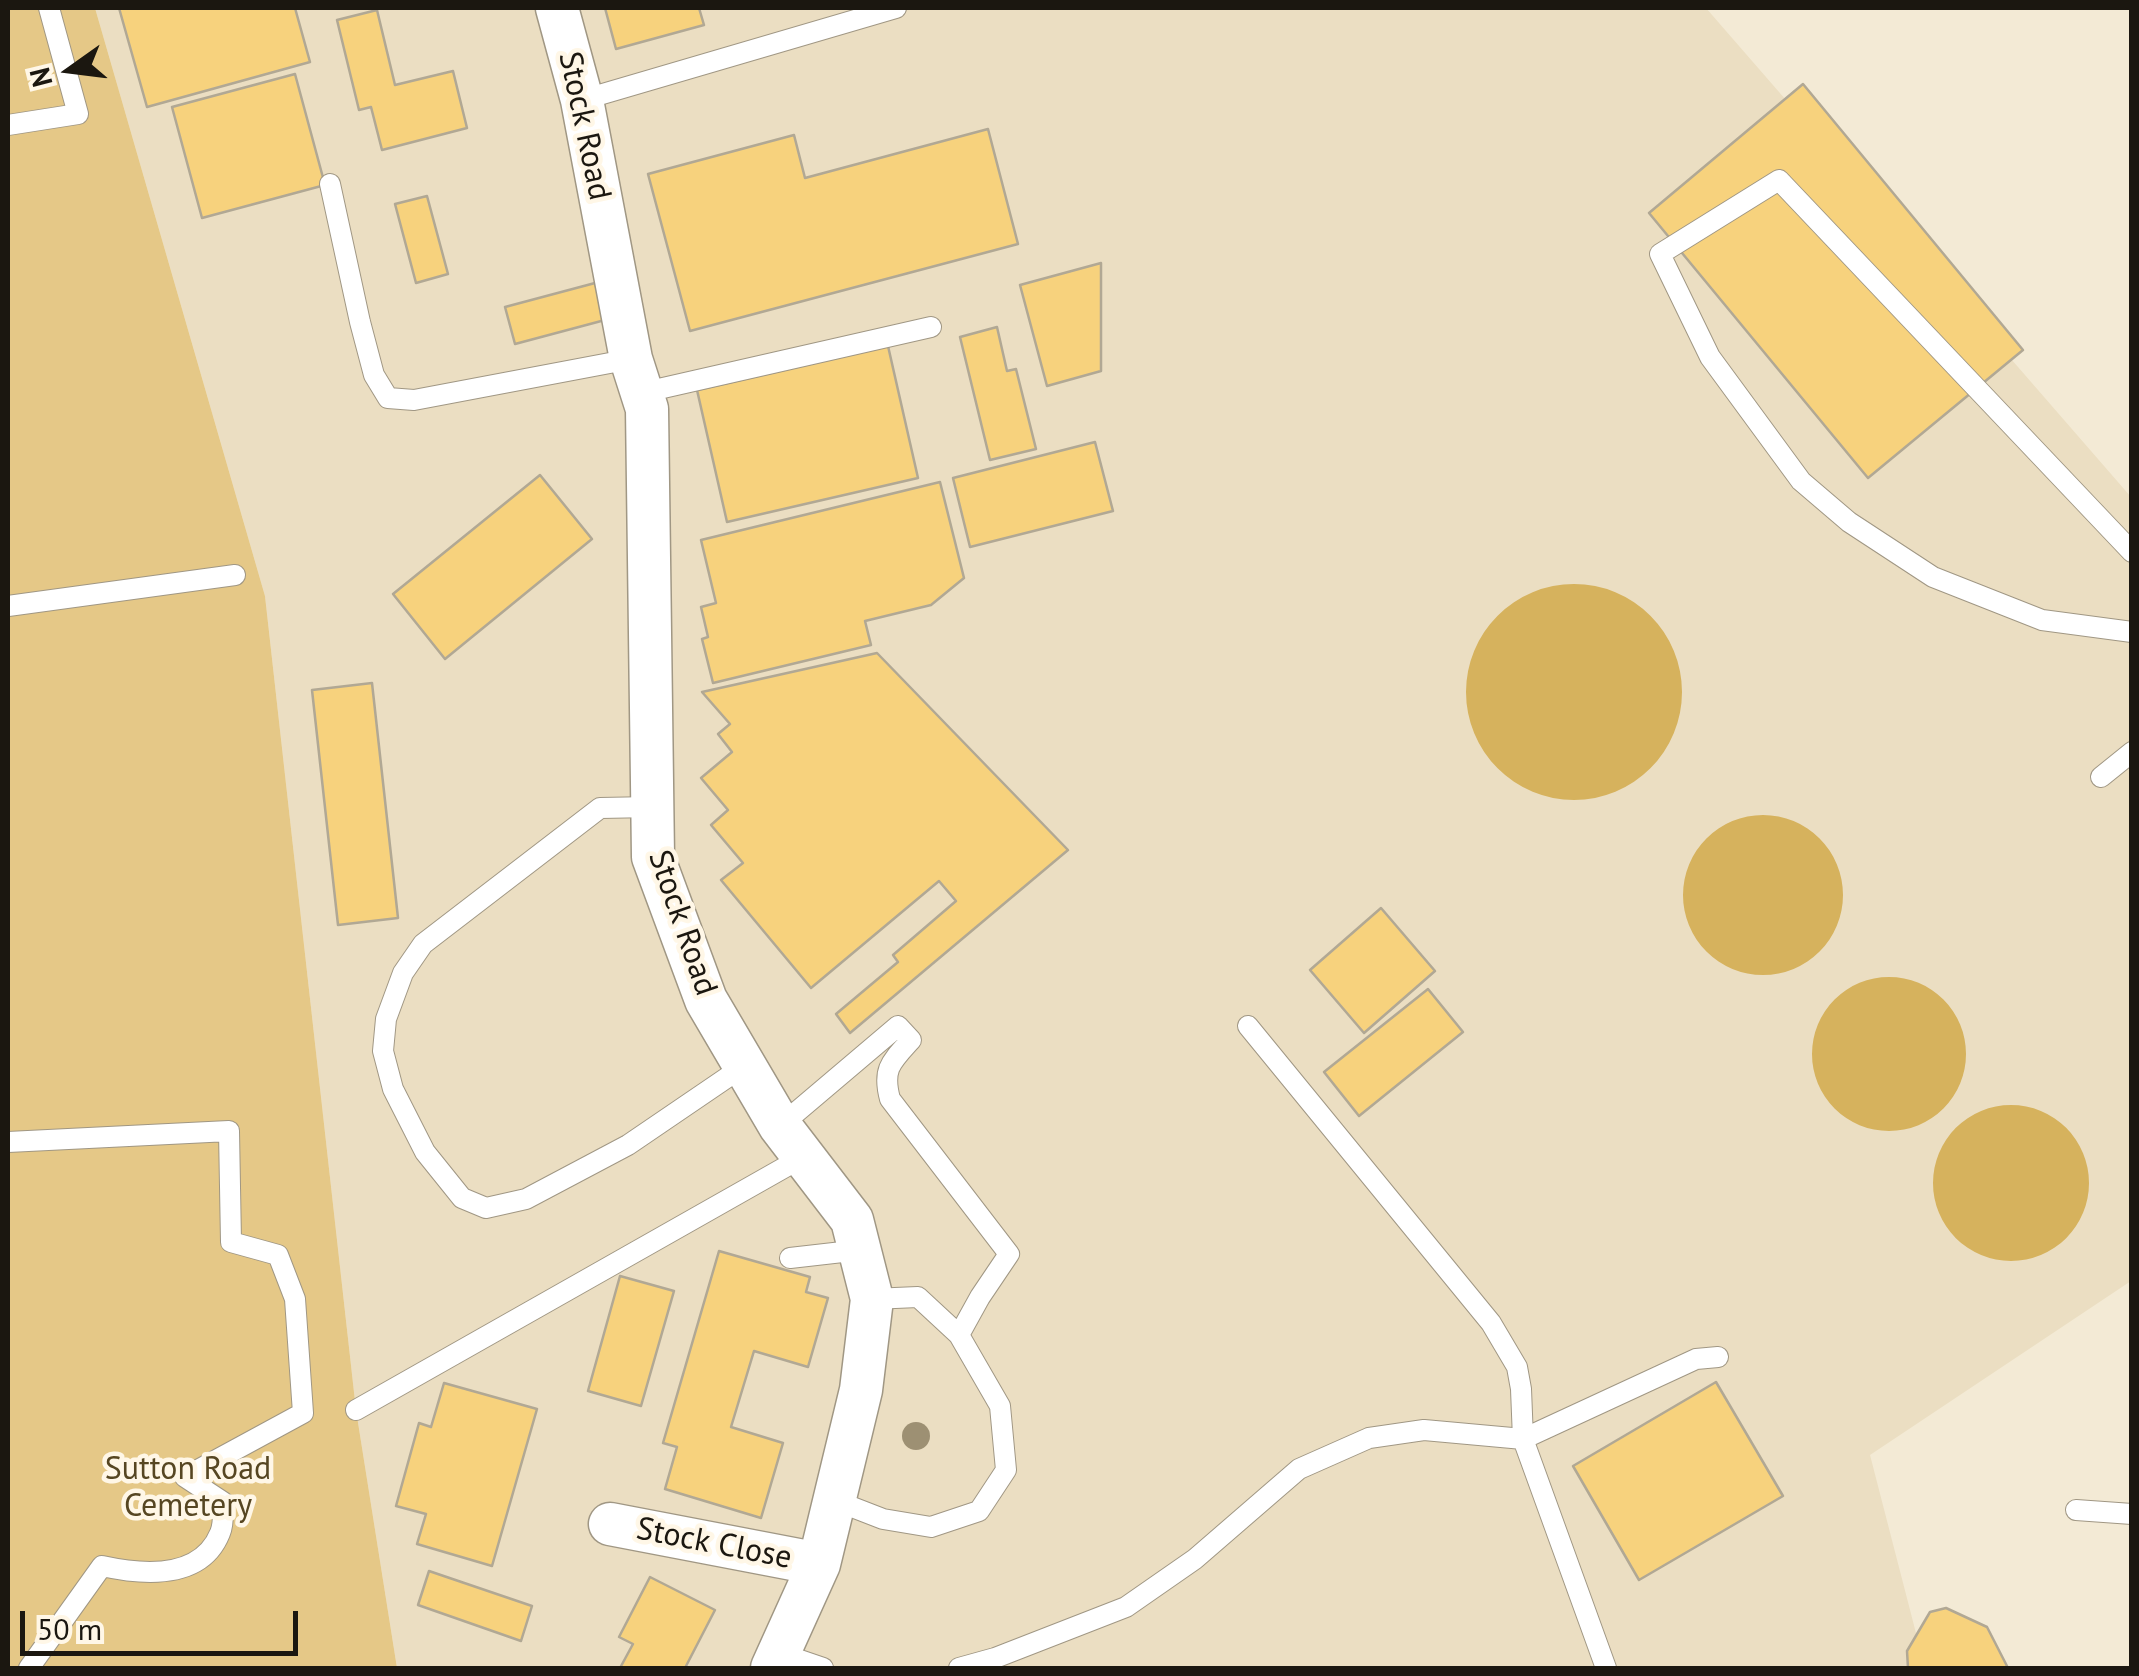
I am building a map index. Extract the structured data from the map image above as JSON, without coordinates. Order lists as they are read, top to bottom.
{
  "streets": {
    "street": ["Stock Road", "Stock Close"]
  },
  "crossings": [
    ["Stock Road", "Stock Close"]
  ],
  "parks": ["Sutton Road Cemetery"],
  "scale_bar": "50 m",
  "north": "left"
}
